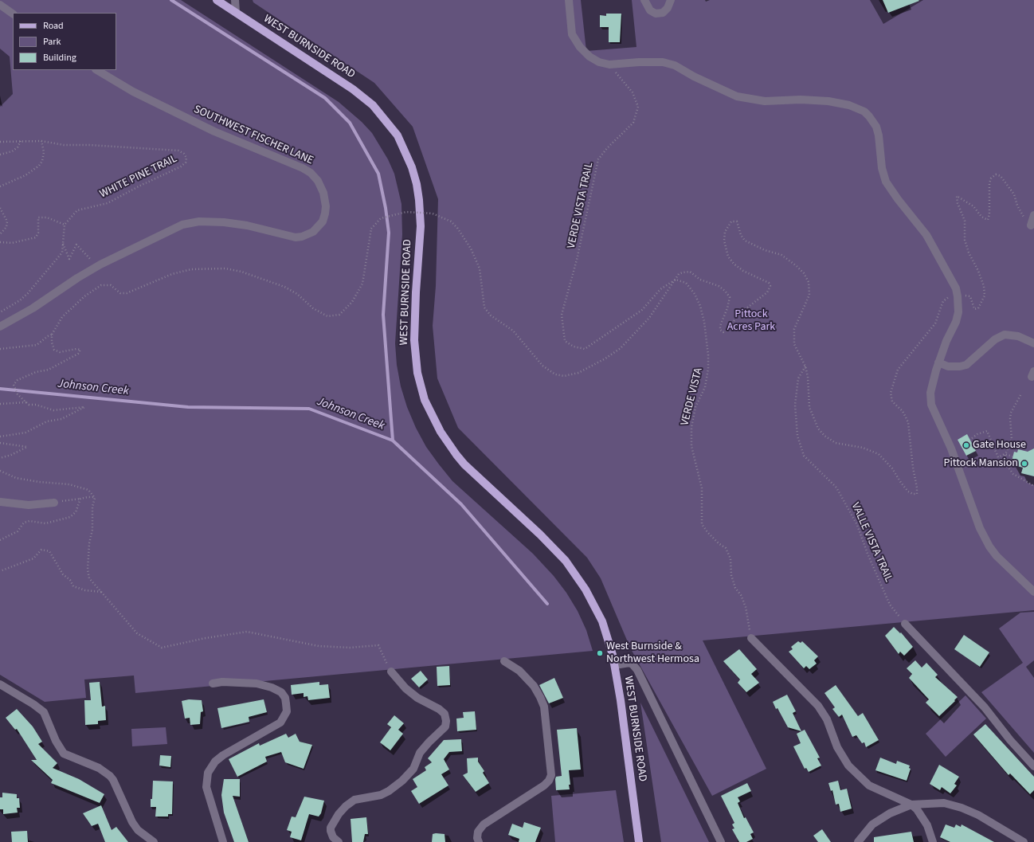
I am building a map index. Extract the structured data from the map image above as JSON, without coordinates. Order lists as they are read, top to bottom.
{
  "streets": {
    "main road": ["WEST BURNSIDE ROAD"],
    "street": ["SOUTHWEST FISCHER LANE"],
    "path": [
      "WHITE PINE TRAIL",
      "VERDE VISTA TRAIL",
      "VERDE VISTA",
      "VALLE VISTA TRAIL"
    ]
  },
  "crossings": [
    ["VERDE VISTA TRAIL", "VERDE VISTA"]
  ],
  "water": ["Johnson Creek"],
  "parks": ["Pittock Acres Park"],
  "places": ["Gate House", "Pittock Mansion", "West Burnside & Northwest Hermosa"],
  "legend": ["Road", "Park", "Building"]
}
